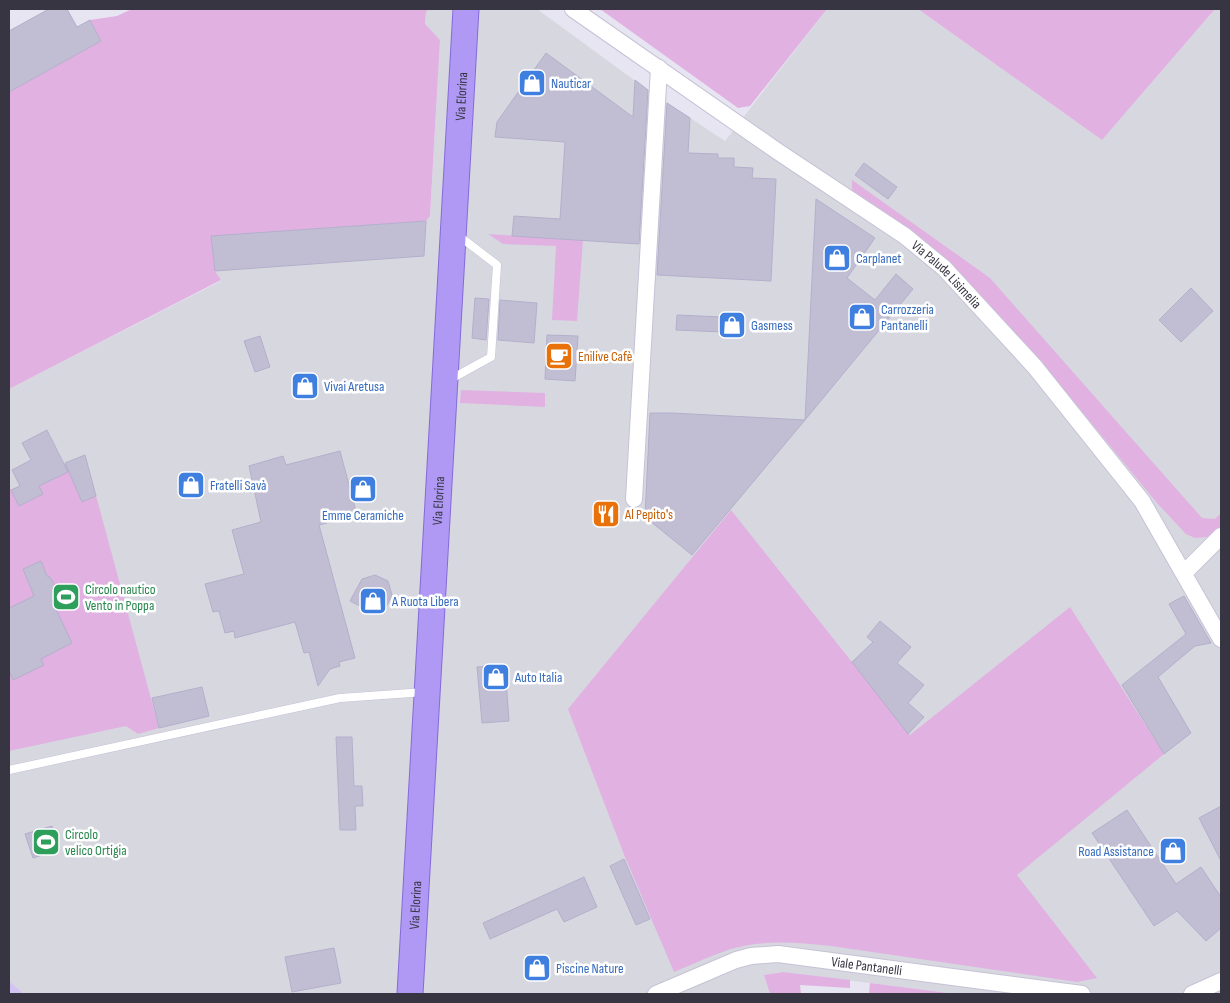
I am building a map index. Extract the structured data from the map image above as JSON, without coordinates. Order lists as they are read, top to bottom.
{
  "streets": {
    "main road": ["Via Elorina"],
    "street": ["Via Palude Lisimelia", "Viale Pantanelli"]
  },
  "places": {
    "shop": [
      "Nauticar",
      "Carplanet",
      "Carrozzeria Pantanelli",
      "Gasmess",
      "Vivai Aretusa",
      "Fratelli Savà",
      "Emme Ceramiche",
      "A Ruota Libera",
      "Auto Italia",
      "Road Assistance",
      "Piscine Nature"
    ],
    "cafe": ["Enilive Cafè"],
    "restaurant": ["Al Pepito's"],
    "sports": ["Circolo nautico Vento in Poppa", "Circolo velico Ortigia"]
  }
}
